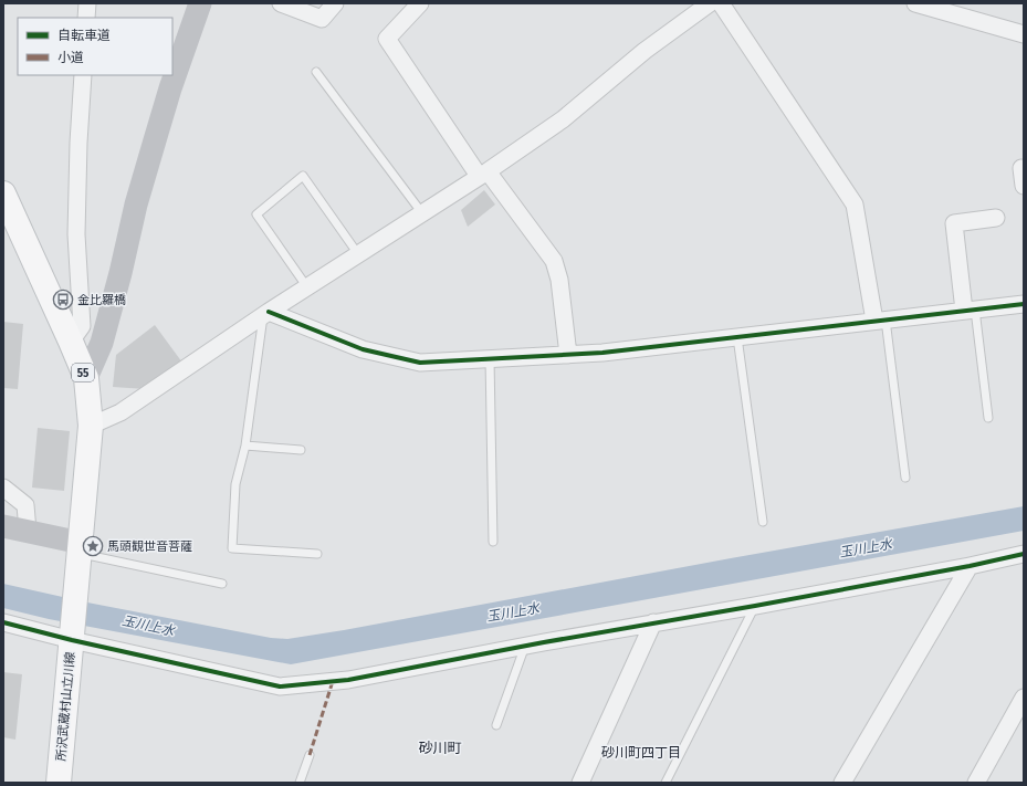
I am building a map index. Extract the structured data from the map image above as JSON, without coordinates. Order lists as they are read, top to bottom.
{
  "streets": {
    "main road": ["55", "所沢武蔵村山立川線"]
  },
  "crossings": [
    ["55", "所沢武蔵村山立川線"]
  ],
  "districts": ["砂川町", "砂川町四丁目"],
  "water": ["玉川上水"],
  "places": {
    "bus stop": ["金比羅橋"],
    "place": ["馬頭観世音菩薩"]
  },
  "legend": ["自転車道", "小道"]
}
